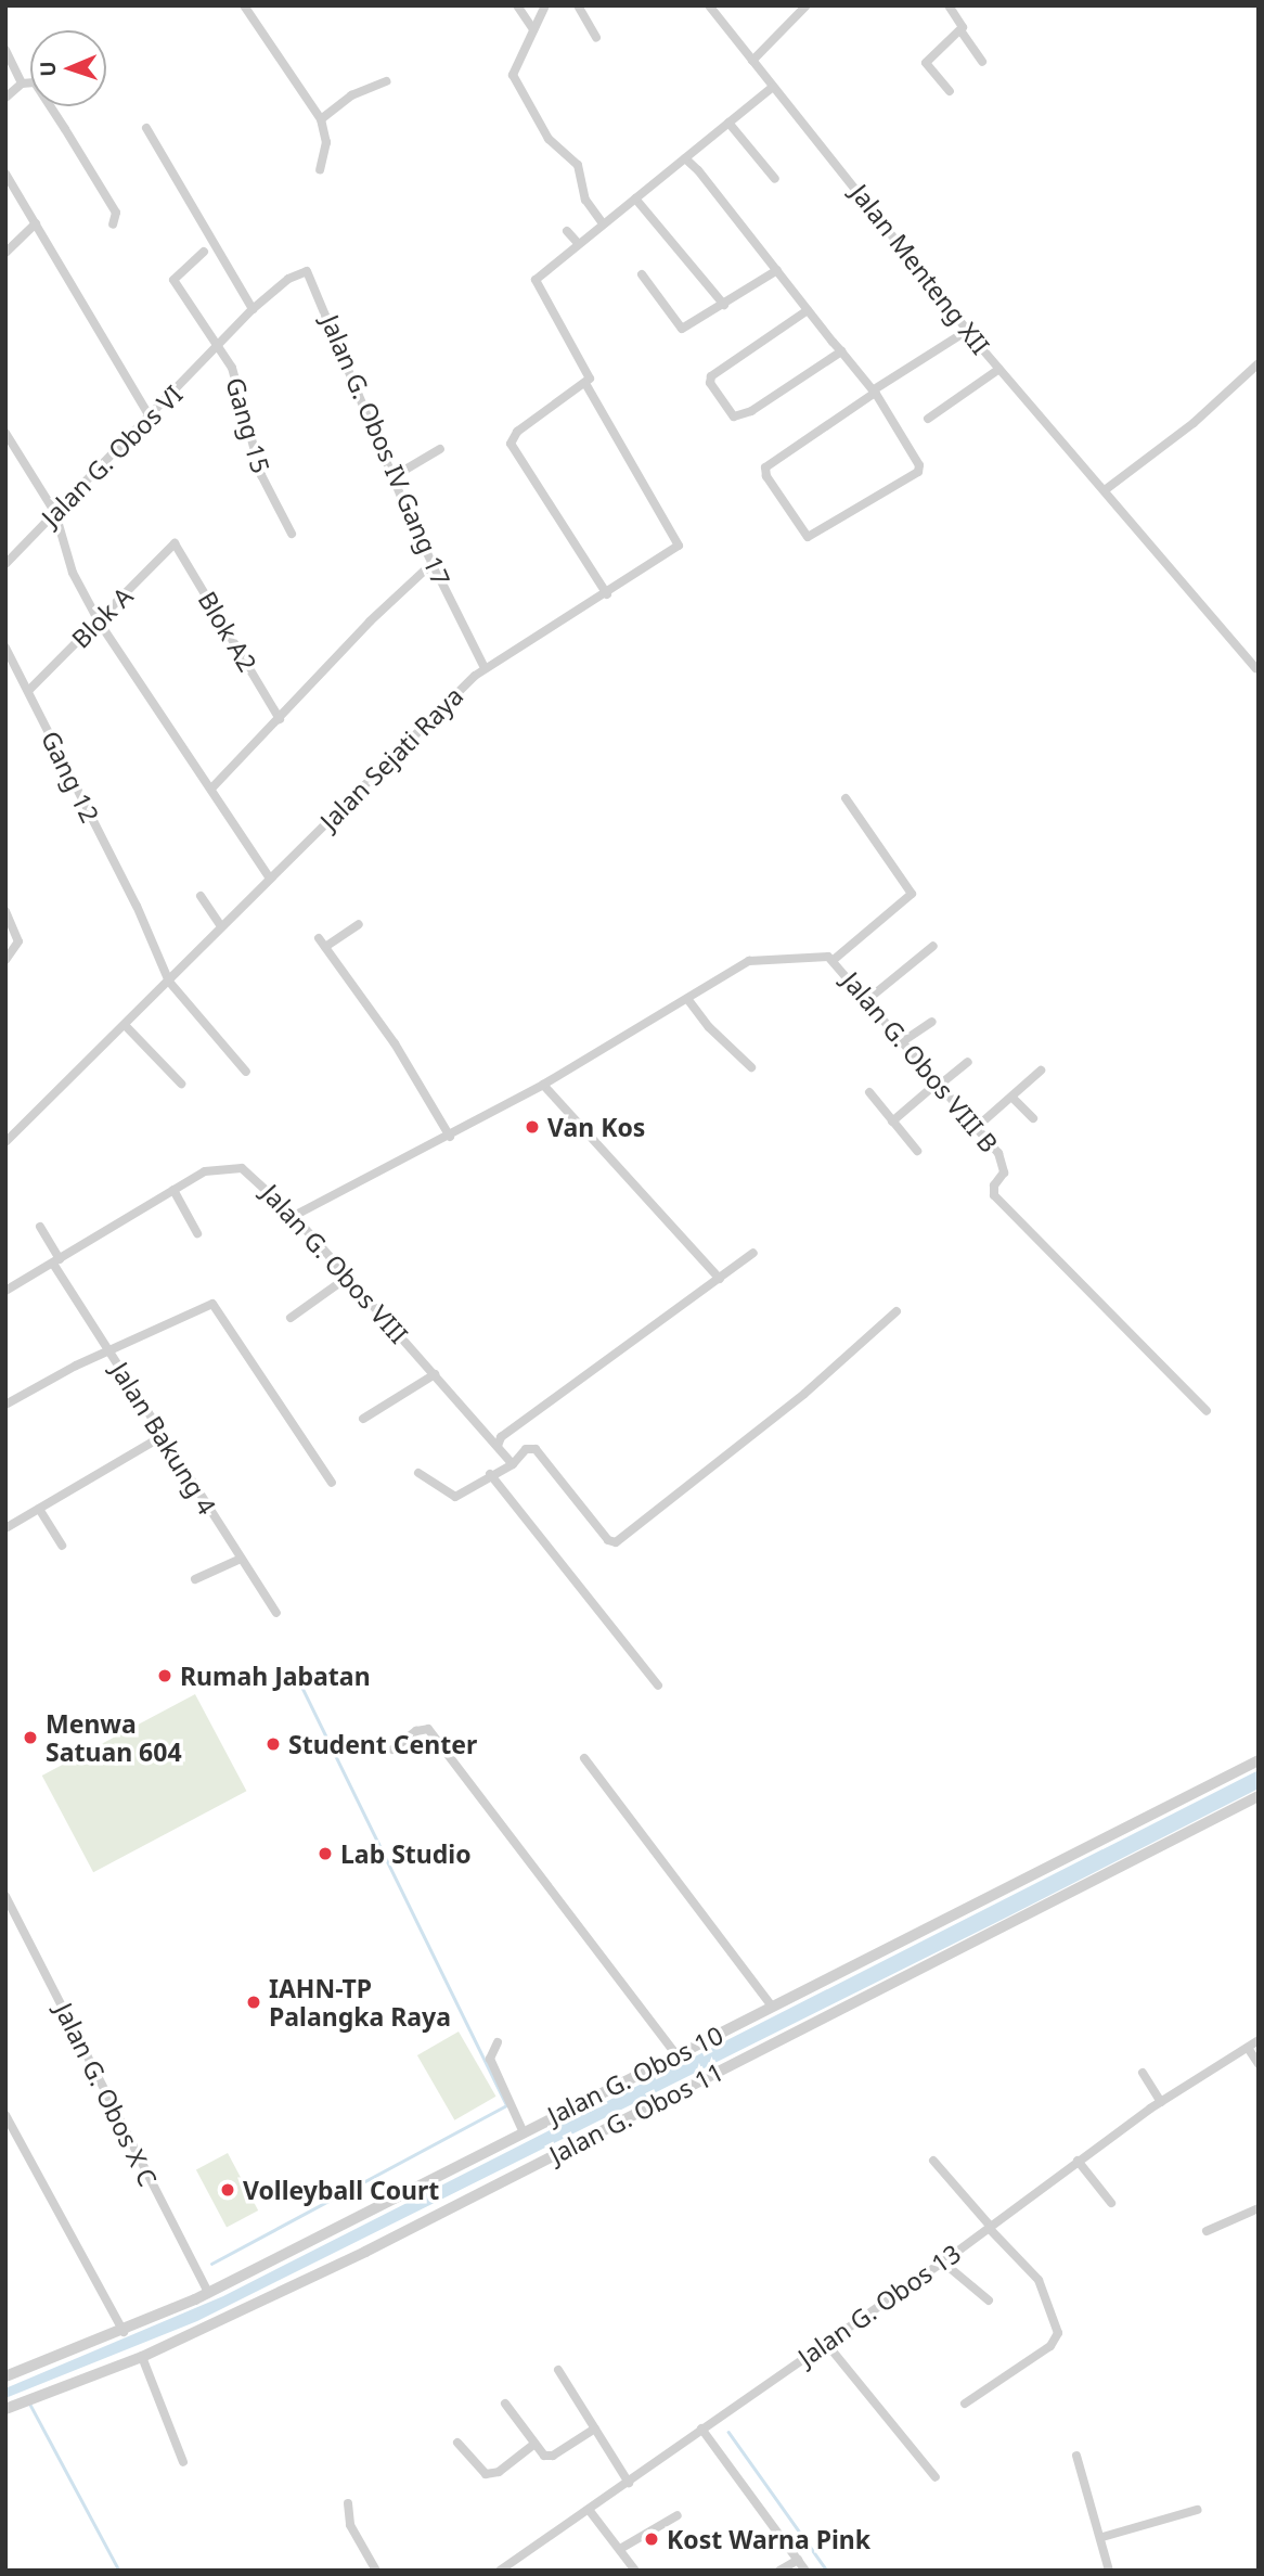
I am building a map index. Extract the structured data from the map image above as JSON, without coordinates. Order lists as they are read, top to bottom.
{
  "streets": {
    "street": [
      "Jalan Menteng XII",
      "Gang 15",
      "Jalan G. Obos IV Gang 17",
      "Jalan G. Obos VI",
      "Blok A",
      "Blok A2",
      "Jalan Sejati Raya",
      "Gang 12",
      "Jalan G. Obos VIII B",
      "Jalan G. Obos VIII",
      "Jalan Bakung 4",
      "Jalan G. Obos 10",
      "Jalan G. Obos X C",
      "Jalan G. Obos 11",
      "Jalan G. Obos 13"
    ]
  },
  "crossings": [
    ["Gang 15", "Jalan G. Obos VI"],
    ["Jalan G. Obos IV Gang 17", "Jalan G. Obos VI"],
    ["Jalan G. Obos IV Gang 17", "Jalan Sejati Raya"],
    ["Blok A", "Blok A2"],
    ["Blok A", "Gang 12"],
    ["Jalan Sejati Raya", "Gang 12"],
    ["Jalan G. Obos VIII B", "Jalan G. Obos VIII"],
    ["Jalan G. Obos VIII", "Jalan Bakung 4"],
    ["Jalan G. Obos 10", "Jalan G. Obos X C"]
  ],
  "places": [
    "Van Kos",
    "Rumah Jabatan",
    "Menwa Satuan 604",
    "Student Center",
    "Lab Studio",
    "IAHN-TP Palangka Raya",
    "Volleyball Court",
    "Kost Warna Pink"
  ],
  "north": "left"
}
